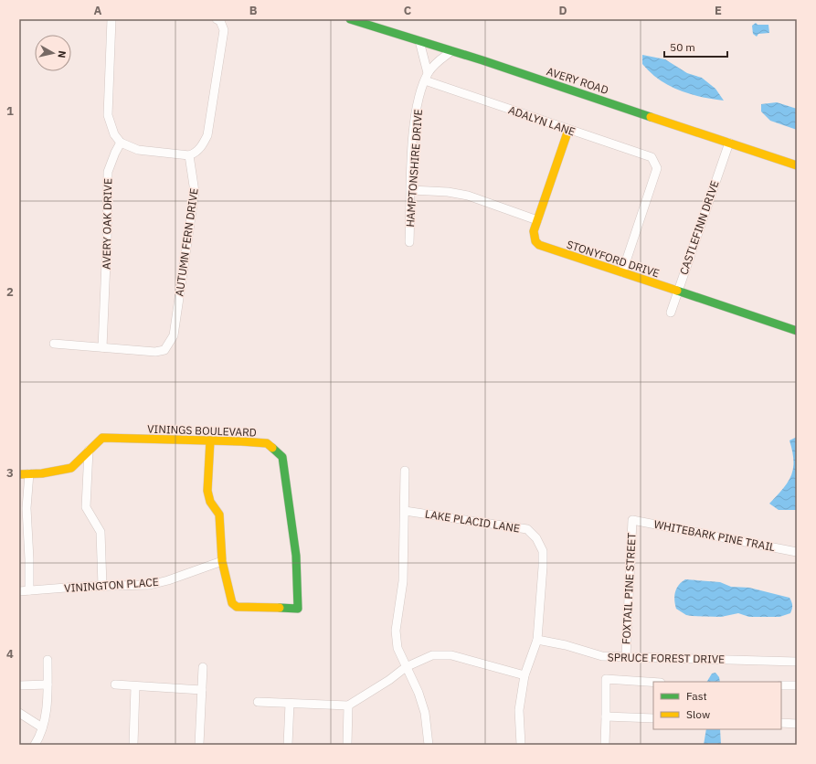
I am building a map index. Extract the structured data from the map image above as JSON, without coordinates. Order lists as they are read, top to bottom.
{
  "streets": {
    "street": [
      "AVERY ROAD",
      "ADALYN LANE",
      "HAMPTONSHIRE DRIVE",
      "AVERY OAK DRIVE",
      "CASTLEFINN DRIVE",
      "AUTUMN FERN DRIVE",
      "STONYFORD DRIVE",
      "VININGS BOULEVARD",
      "LAKE PLACID LANE",
      "WHITEBARK PINE TRAIL",
      "VININGTON PLACE",
      "FOXTAIL PINE STREET",
      "SPRUCE FOREST DRIVE"
    ]
  },
  "crossings": [
    ["AVERY ROAD", "HAMPTONSHIRE DRIVE"],
    ["AVERY ROAD", "CASTLEFINN DRIVE"],
    ["ADALYN LANE", "HAMPTONSHIRE DRIVE"],
    ["ADALYN LANE", "STONYFORD DRIVE"],
    ["AVERY OAK DRIVE", "AUTUMN FERN DRIVE"],
    ["CASTLEFINN DRIVE", "STONYFORD DRIVE"],
    ["VININGS BOULEVARD", "VININGTON PLACE"],
    ["LAKE PLACID LANE", "SPRUCE FOREST DRIVE"],
    ["WHITEBARK PINE TRAIL", "FOXTAIL PINE STREET"],
    ["FOXTAIL PINE STREET", "SPRUCE FOREST DRIVE"]
  ],
  "legend": ["Fast", "Slow"],
  "scale_bar": "50 m",
  "north": "right",
  "grid": {
    "columns": [
      "A",
      "B",
      "C",
      "D",
      "E"
    ],
    "rows": [
      "1",
      "2",
      "3",
      "4"
    ]
  }
}
